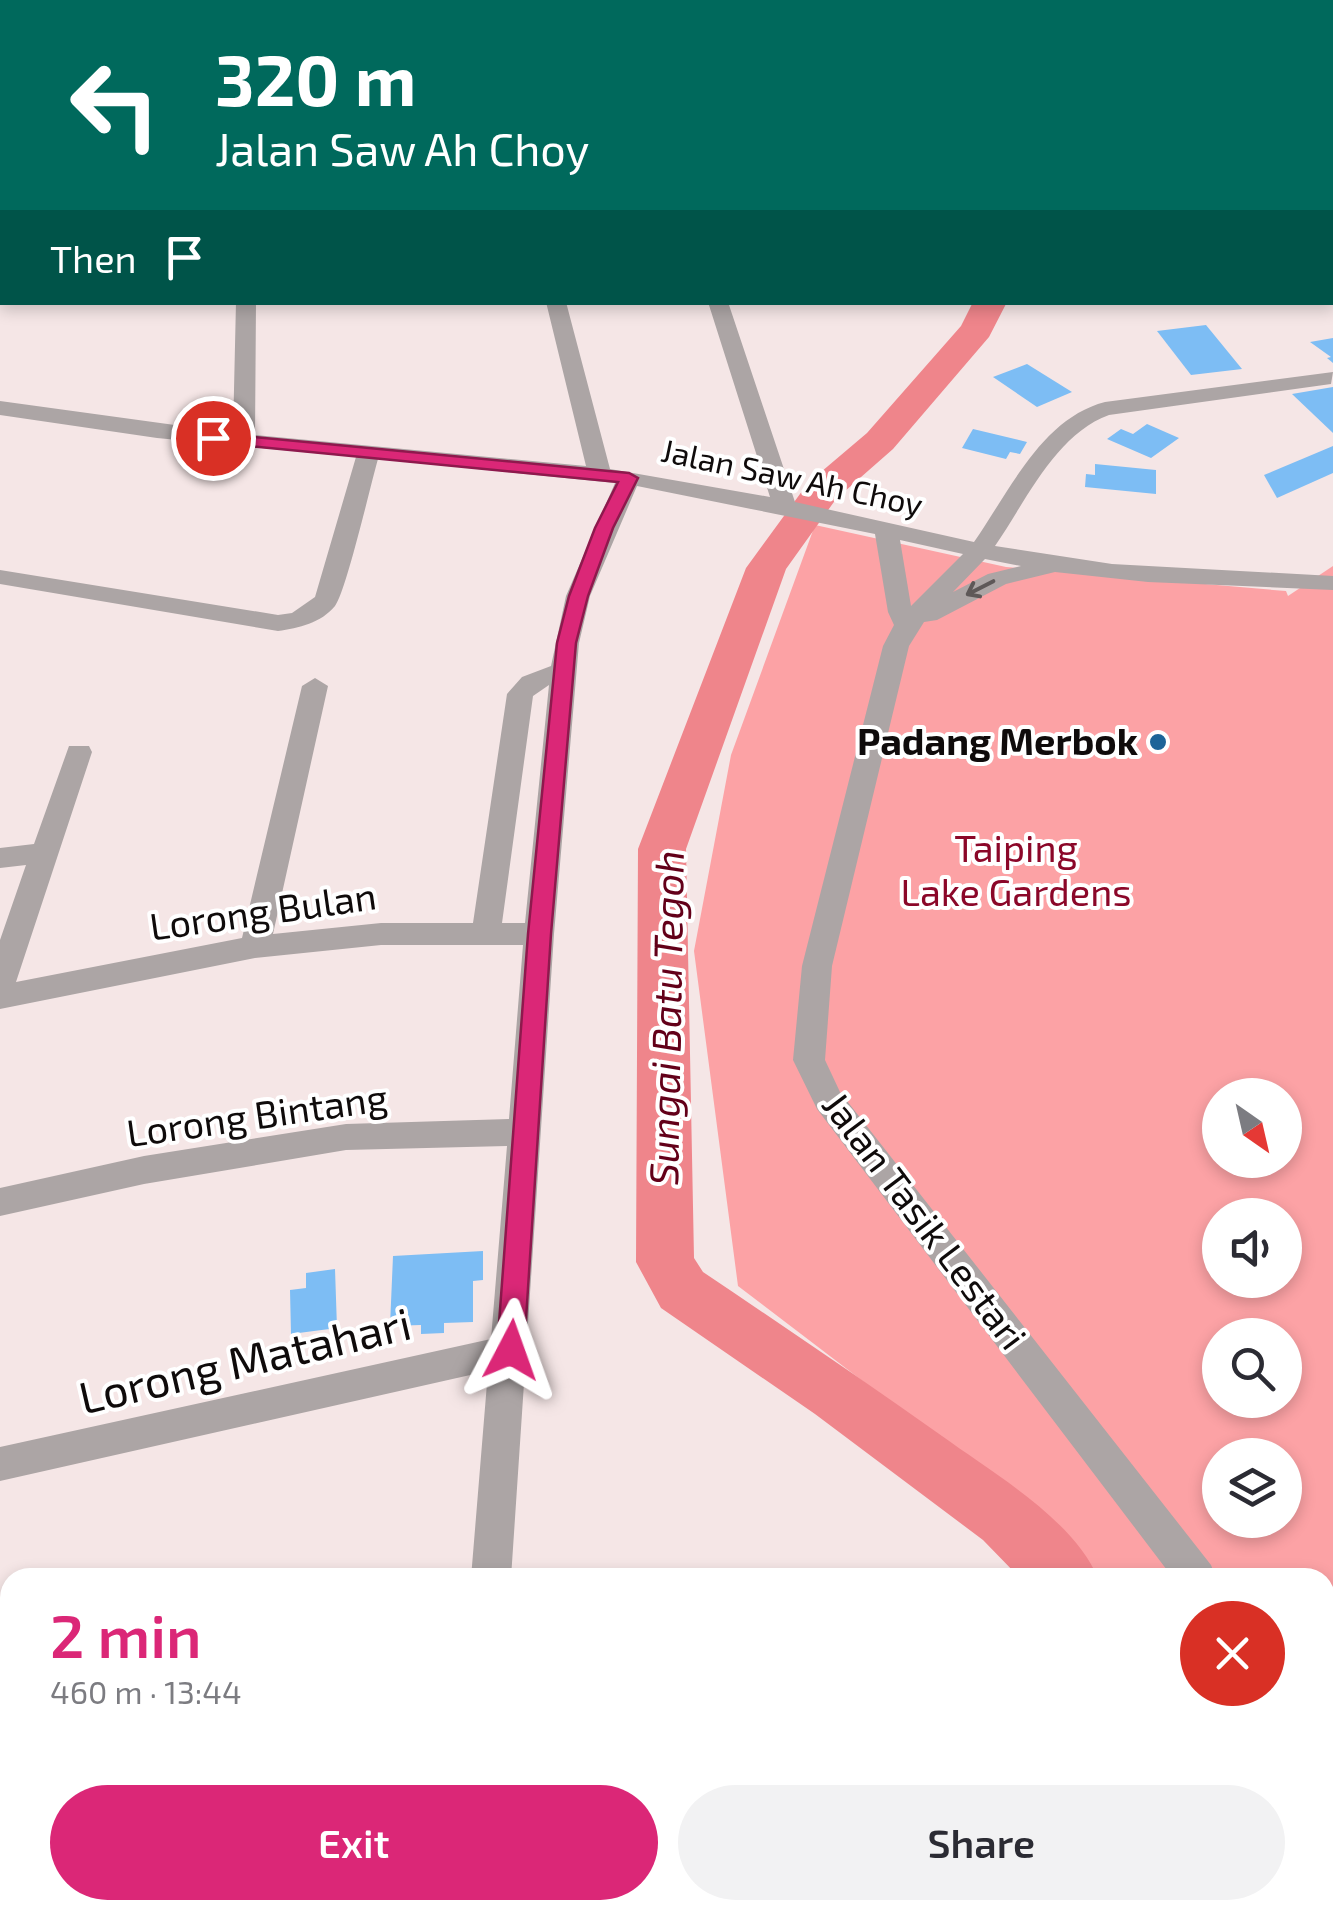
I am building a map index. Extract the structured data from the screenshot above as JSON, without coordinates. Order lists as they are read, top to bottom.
{
  "streets": {
    "street": [
      "Jalan Saw Ah Choy",
      "Lorong Bulan",
      "Lorong Bintang",
      "Jalan Tasik Lestari",
      "Lorong Matahari"
    ]
  },
  "crossings": [
    ["Jalan Saw Ah Choy", "Jalan Tasik Lestari"]
  ],
  "water": ["Sungai Batu Tegoh"],
  "parks": ["Taiping Lake Gardens"],
  "places": ["Padang Merbok"],
  "north": "bottom right",
  "page": {
    "turn": ["320 m", "Jalan Saw Ah Choy"],
    "then": "Then",
    "heading": ["2 min", "460 m · 13:44"],
    "buttons": ["Exit", "Share"]
  }
}
